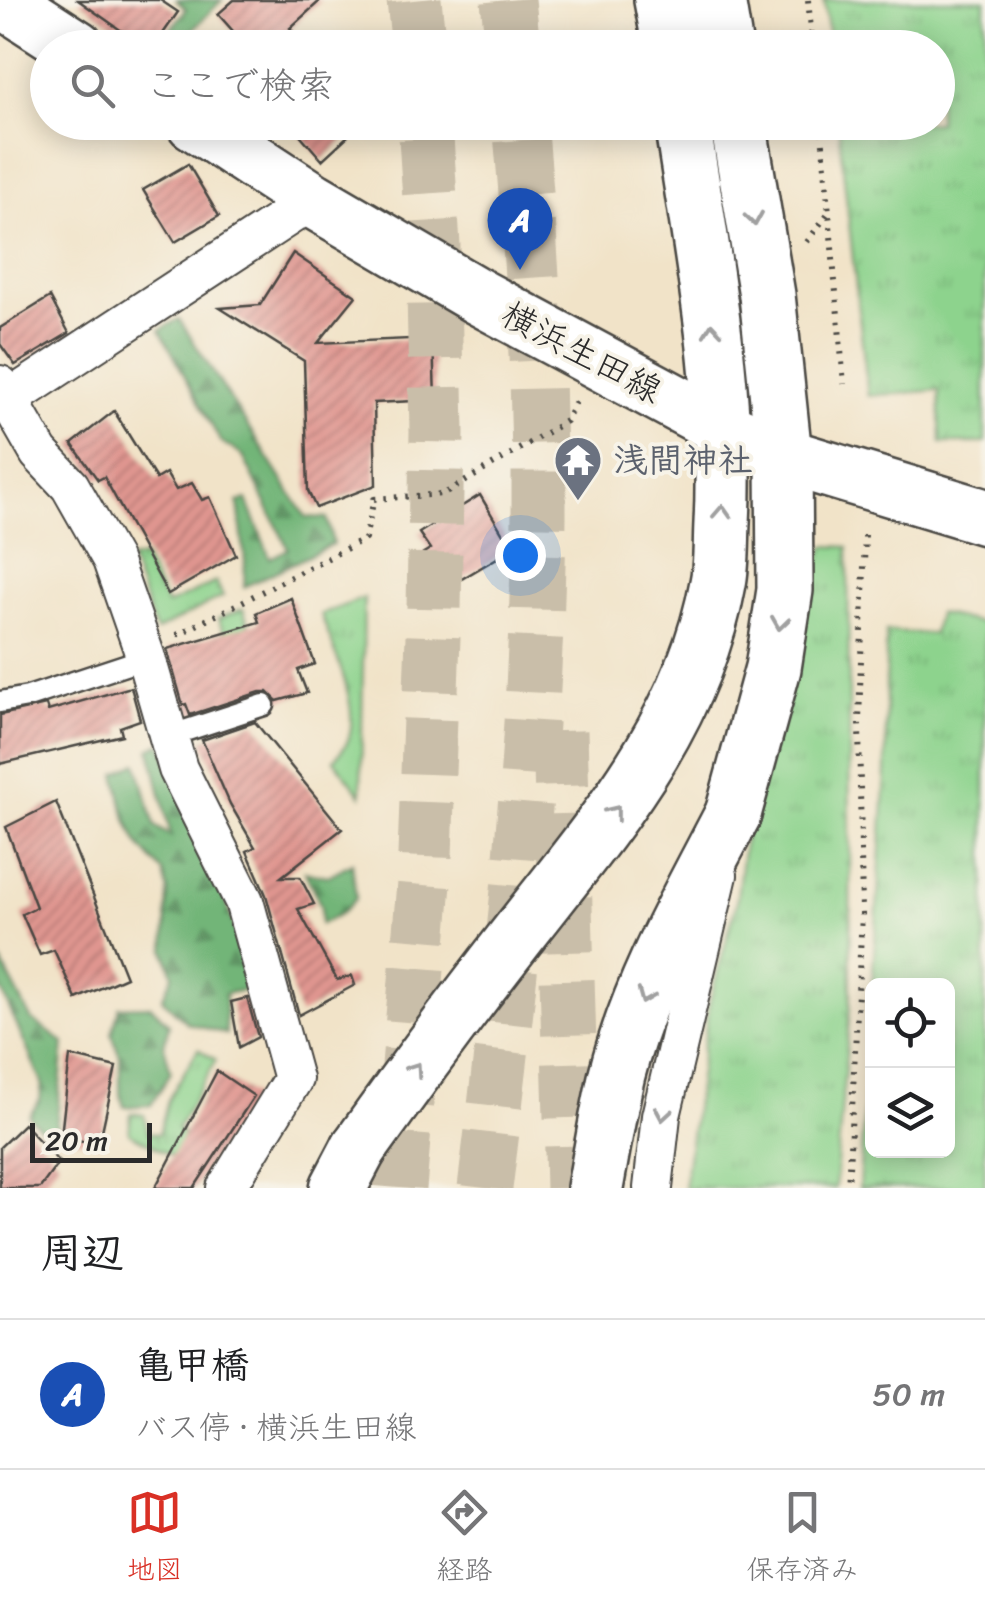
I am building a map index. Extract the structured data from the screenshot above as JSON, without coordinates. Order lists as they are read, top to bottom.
{
  "streets": {
    "main road": ["横浜生田線"]
  },
  "places": {
    "temple": ["浅間神社"]
  },
  "scale_bar": "20 m",
  "page": {
    "search": "ここで検索",
    "pins": "A",
    "scale": "20 m",
    "heading": "周辺",
    "list": [
      {
        "mark": "A",
        "name": "亀甲橋",
        "note": "バス停 · 横浜生田線",
        "value": "50 m"
      }
    ],
    "nav": ["地図", "経路", "保存済み"]
  }
}
